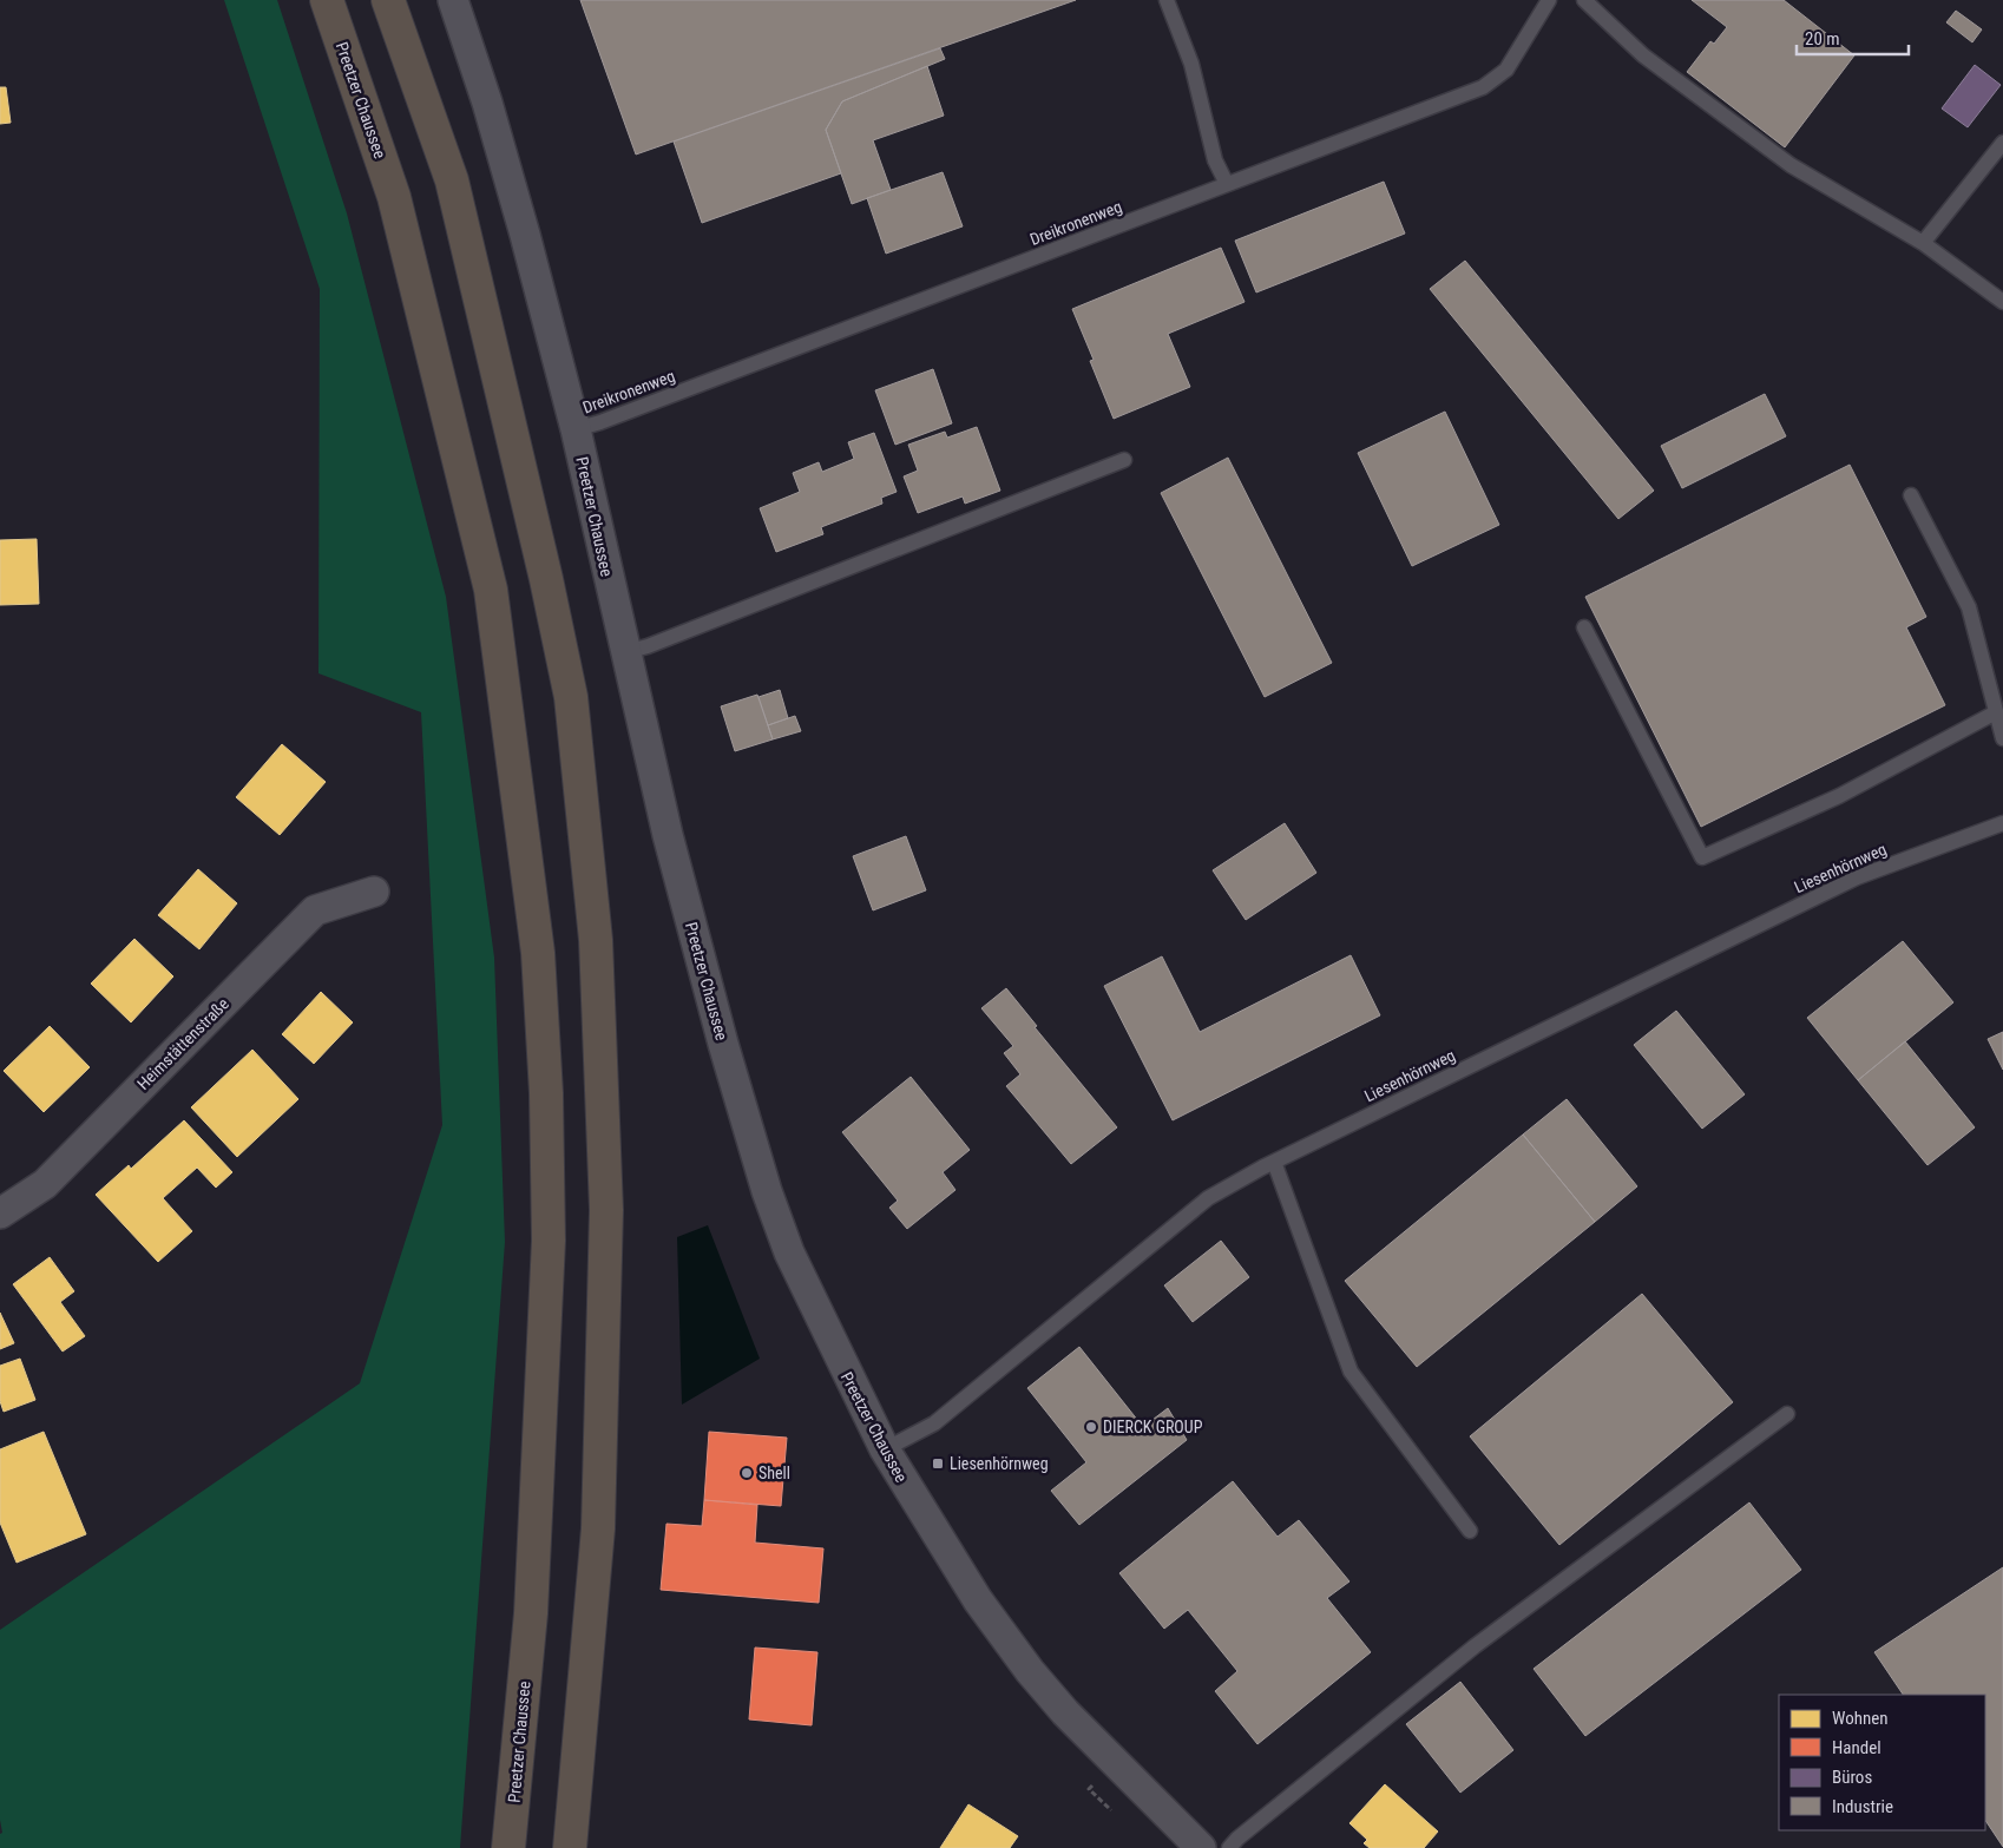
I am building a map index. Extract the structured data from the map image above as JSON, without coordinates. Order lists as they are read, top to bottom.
{
  "streets": {
    "highway": ["Preetzer Chaussee"],
    "street": ["Heimstättenstraße"],
    "lane": ["Dreikronenweg", "Liesenhörnweg"]
  },
  "crossings": [
    ["Preetzer Chaussee", "Dreikronenweg"],
    ["Preetzer Chaussee", "Liesenhörnweg"]
  ],
  "places": {
    "other": ["DIERCK GROUP", "Shell"],
    "transit": ["Liesenhörnweg"]
  },
  "legend": [
    "Wohnen",
    "Handel",
    "Büros",
    "Industrie"
  ],
  "scale_bar": "20 m"
}
